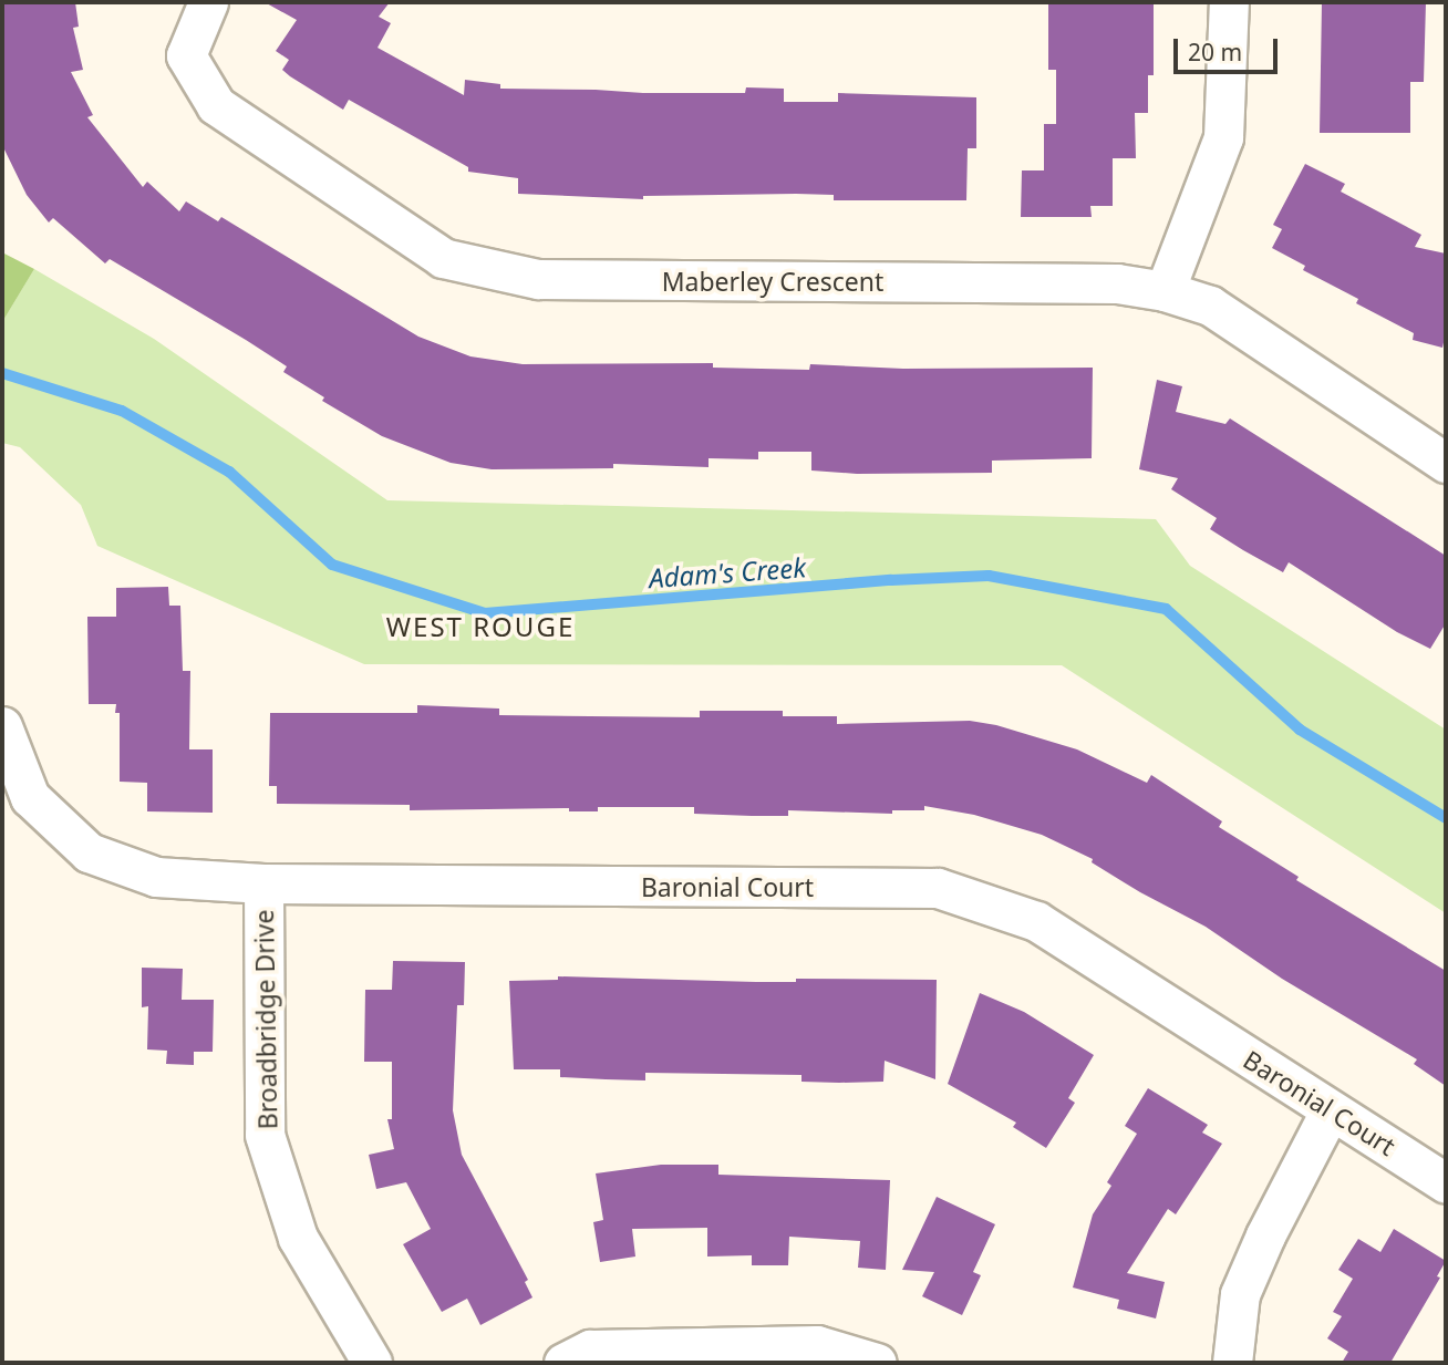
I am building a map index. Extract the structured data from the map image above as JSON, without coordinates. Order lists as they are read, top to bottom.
{
  "streets": {
    "street": ["Maberley Crescent", "Baronial Court", "Broadbridge Drive"]
  },
  "crossings": [
    ["Baronial Court", "Broadbridge Drive"]
  ],
  "districts": ["WEST ROUGE"],
  "water": ["Adam's Creek"],
  "scale_bar": "20 m"
}
